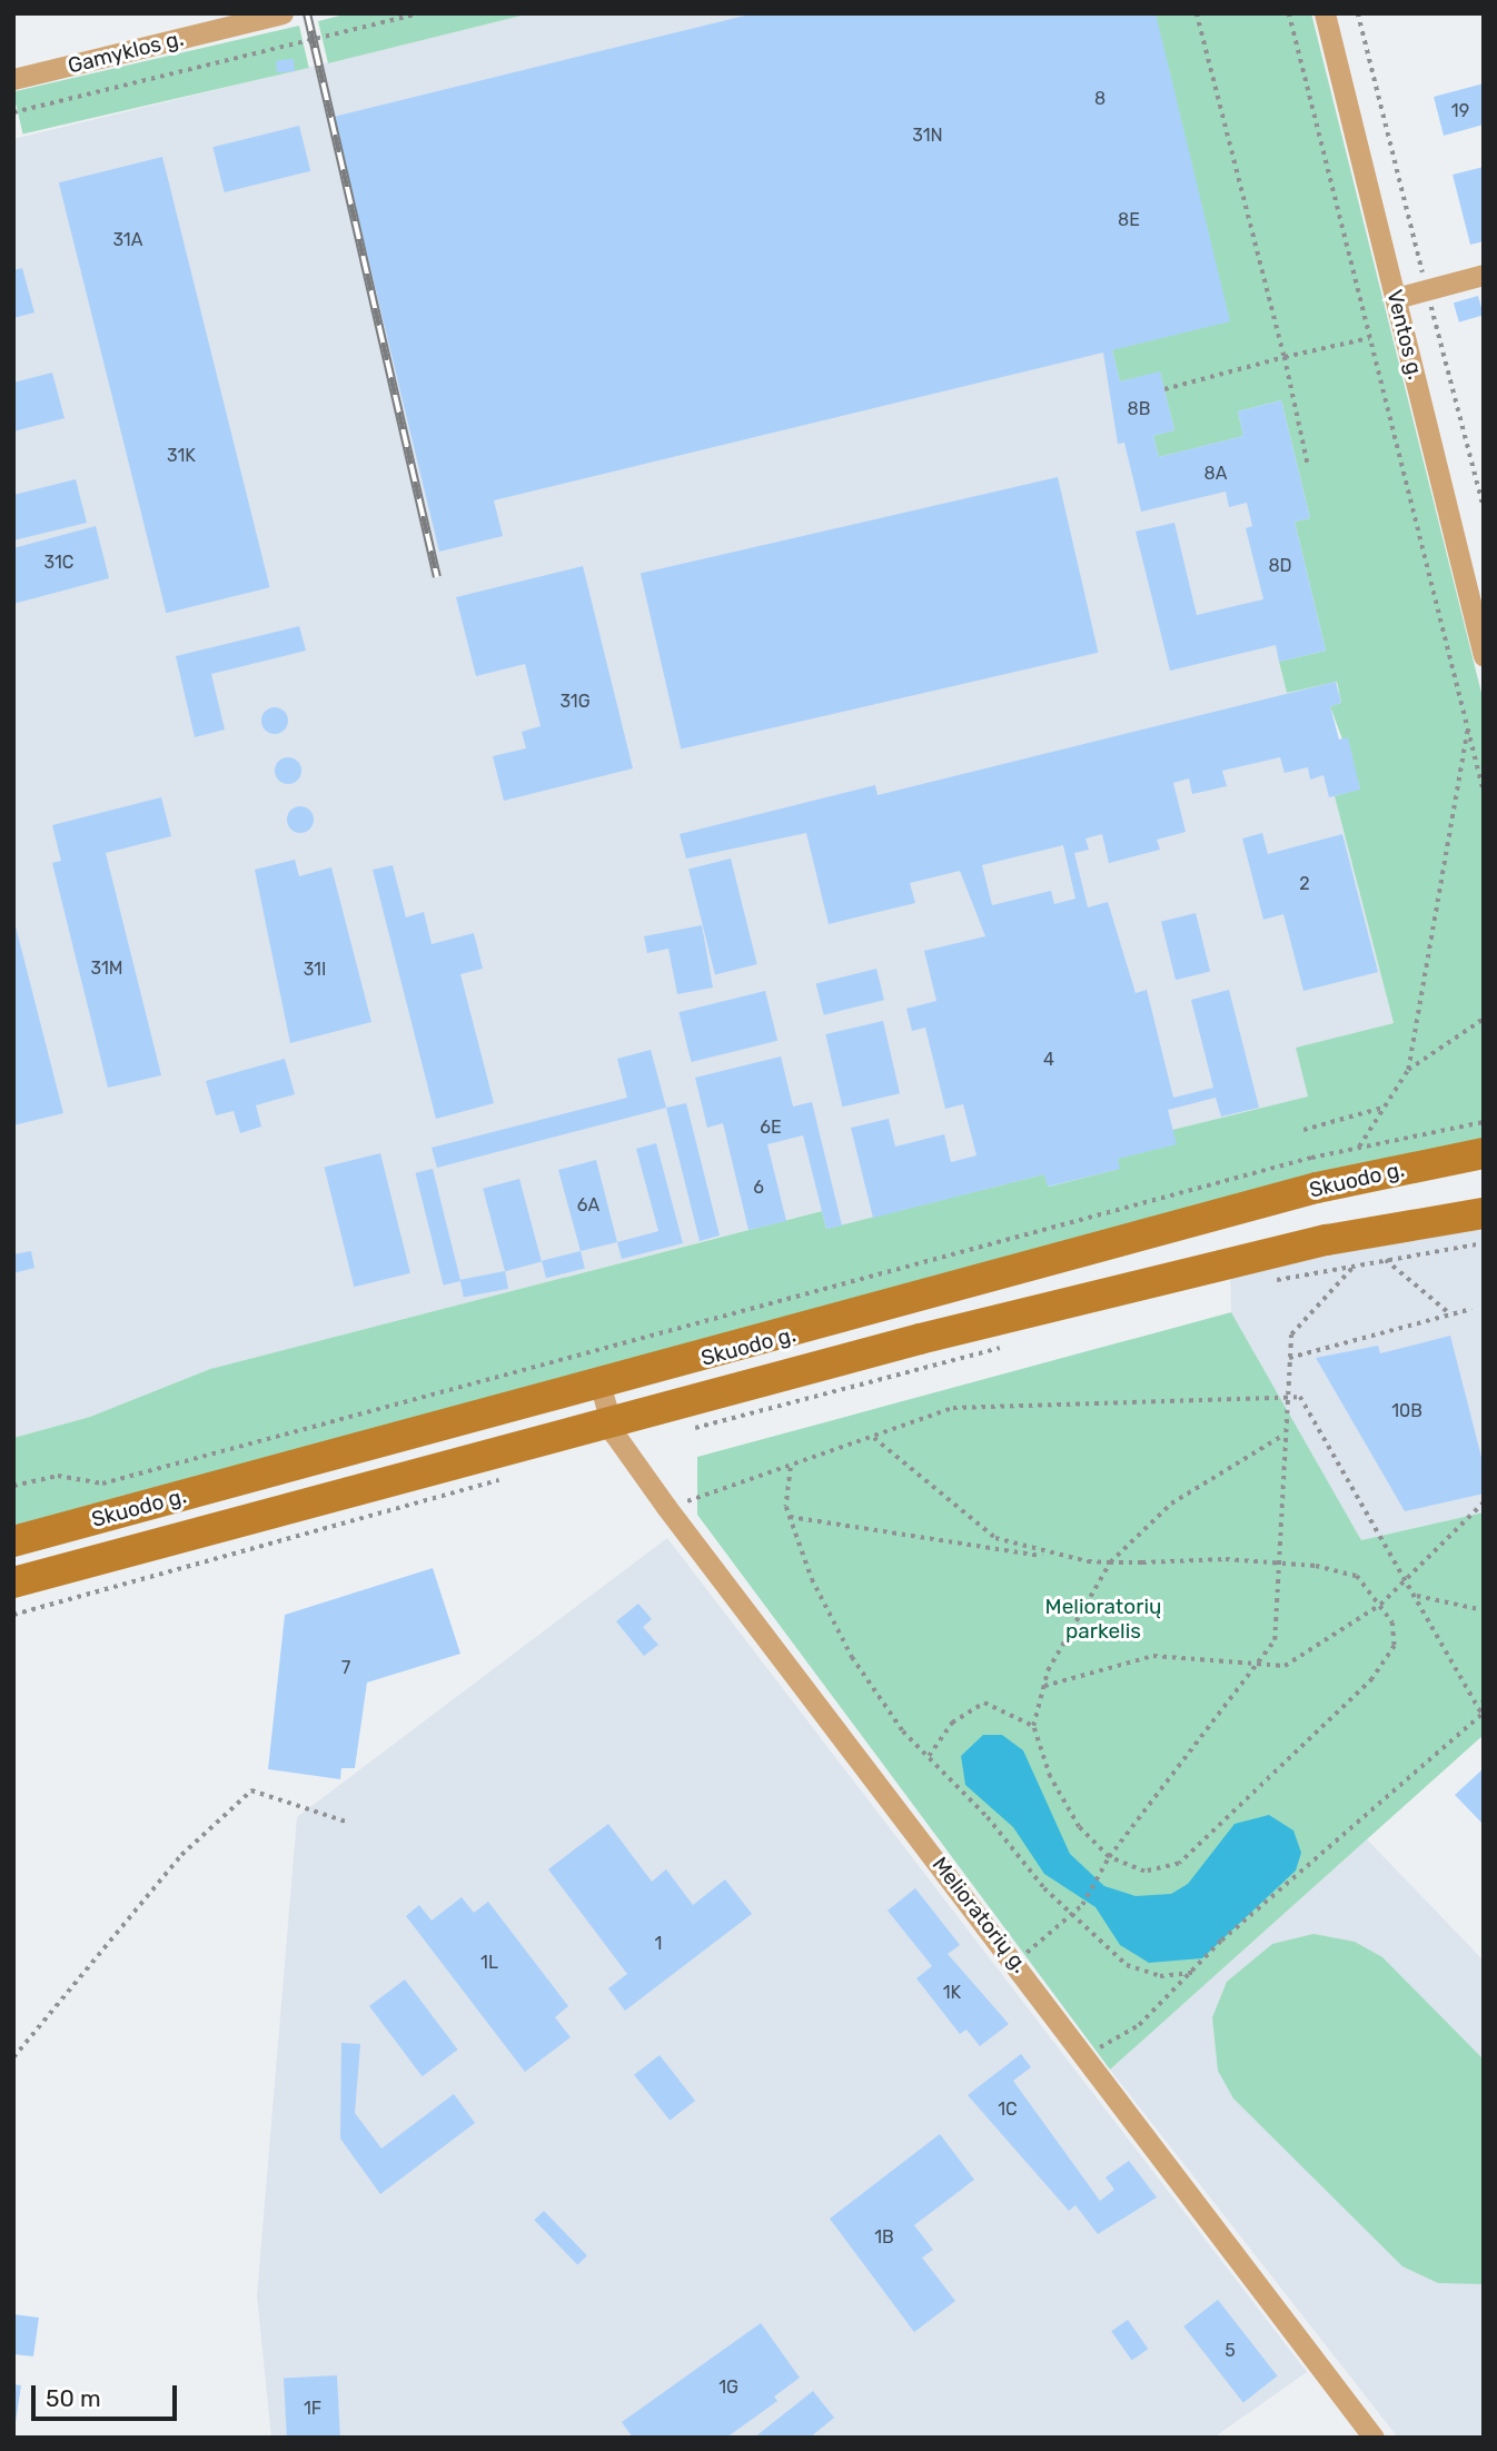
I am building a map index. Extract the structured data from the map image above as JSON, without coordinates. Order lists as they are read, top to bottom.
{
  "streets": {
    "main road": ["Skuodo g."],
    "street": ["Gamyklos g.", "Ventos g.", "Melioratorių g."]
  },
  "crossings": [
    ["Skuodo g.", "Melioratorių g."]
  ],
  "parks": ["Melioratorių parkelis"],
  "house_numbers": [
    "8",
    "19",
    "31N",
    "8E",
    "31A",
    "8B",
    "31K",
    "8A",
    "31C",
    "8D",
    "31G",
    "2",
    "31M",
    "31I",
    "4",
    "6E",
    "6",
    "6A",
    "10B",
    "7",
    "1",
    "1L",
    "1K",
    "1C",
    "1B",
    "5",
    "1G",
    "1F"
  ],
  "scale_bar": "50 m"
}
